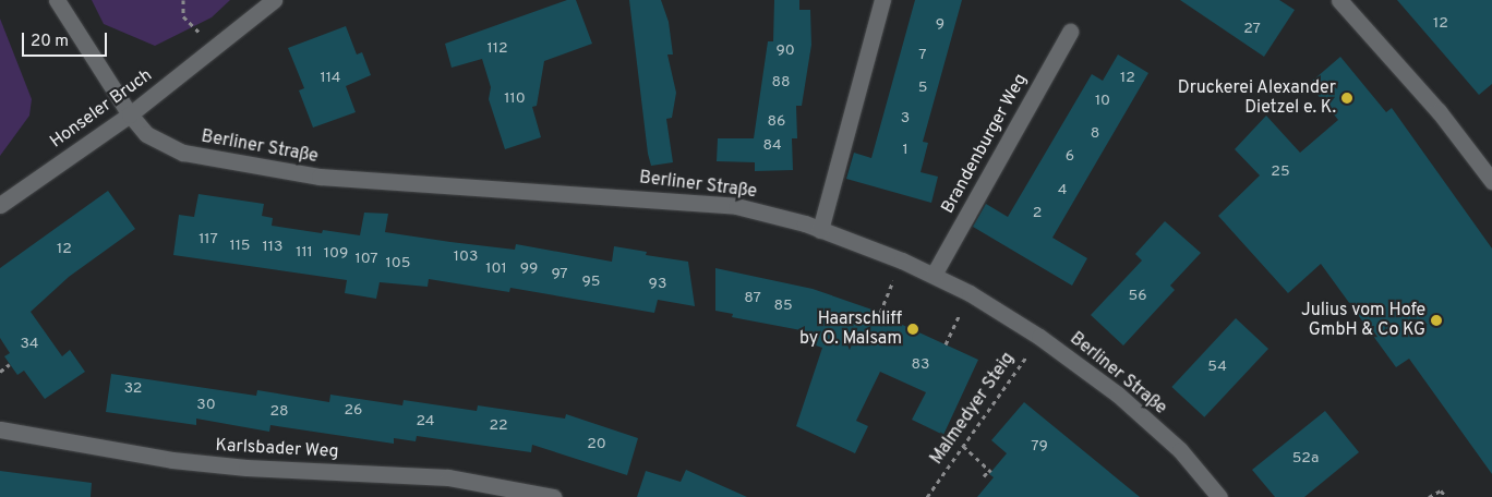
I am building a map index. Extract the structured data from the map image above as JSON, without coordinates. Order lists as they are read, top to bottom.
{
  "streets": {
    "street": [
      "Honseler Bruch",
      "Brandenburger Weg",
      "Berliner Straße",
      "Karlsbader Weg"
    ],
    "path": ["Malmedyer Steig"]
  },
  "crossings": [
    ["Honseler Bruch", "Berliner Straße"],
    ["Brandenburger Weg", "Berliner Straße"],
    ["Berliner Straße", "Malmedyer Steig"]
  ],
  "places": ["Druckerei Alexander Dietzel e. K.", "Julius vom Hofe GmbH & Co KG", "Haarschliff by O. Malsam"],
  "house_numbers": [
    "12",
    "9",
    "27",
    "112",
    "90",
    "7",
    "114",
    "12",
    "88",
    "5",
    "110",
    "10",
    "3",
    "86",
    "8",
    "84",
    "1",
    "6",
    "25",
    "4",
    "2",
    "117",
    "115",
    "113",
    "12",
    "111",
    "109",
    "103",
    "107",
    "105",
    "101",
    "99",
    "97",
    "95",
    "93",
    "56",
    "87",
    "85",
    "34",
    "83",
    "54",
    "32",
    "30",
    "26",
    "28",
    "24",
    "22",
    "20",
    "79",
    "52a"
  ],
  "scale_bar": "20 m"
}
